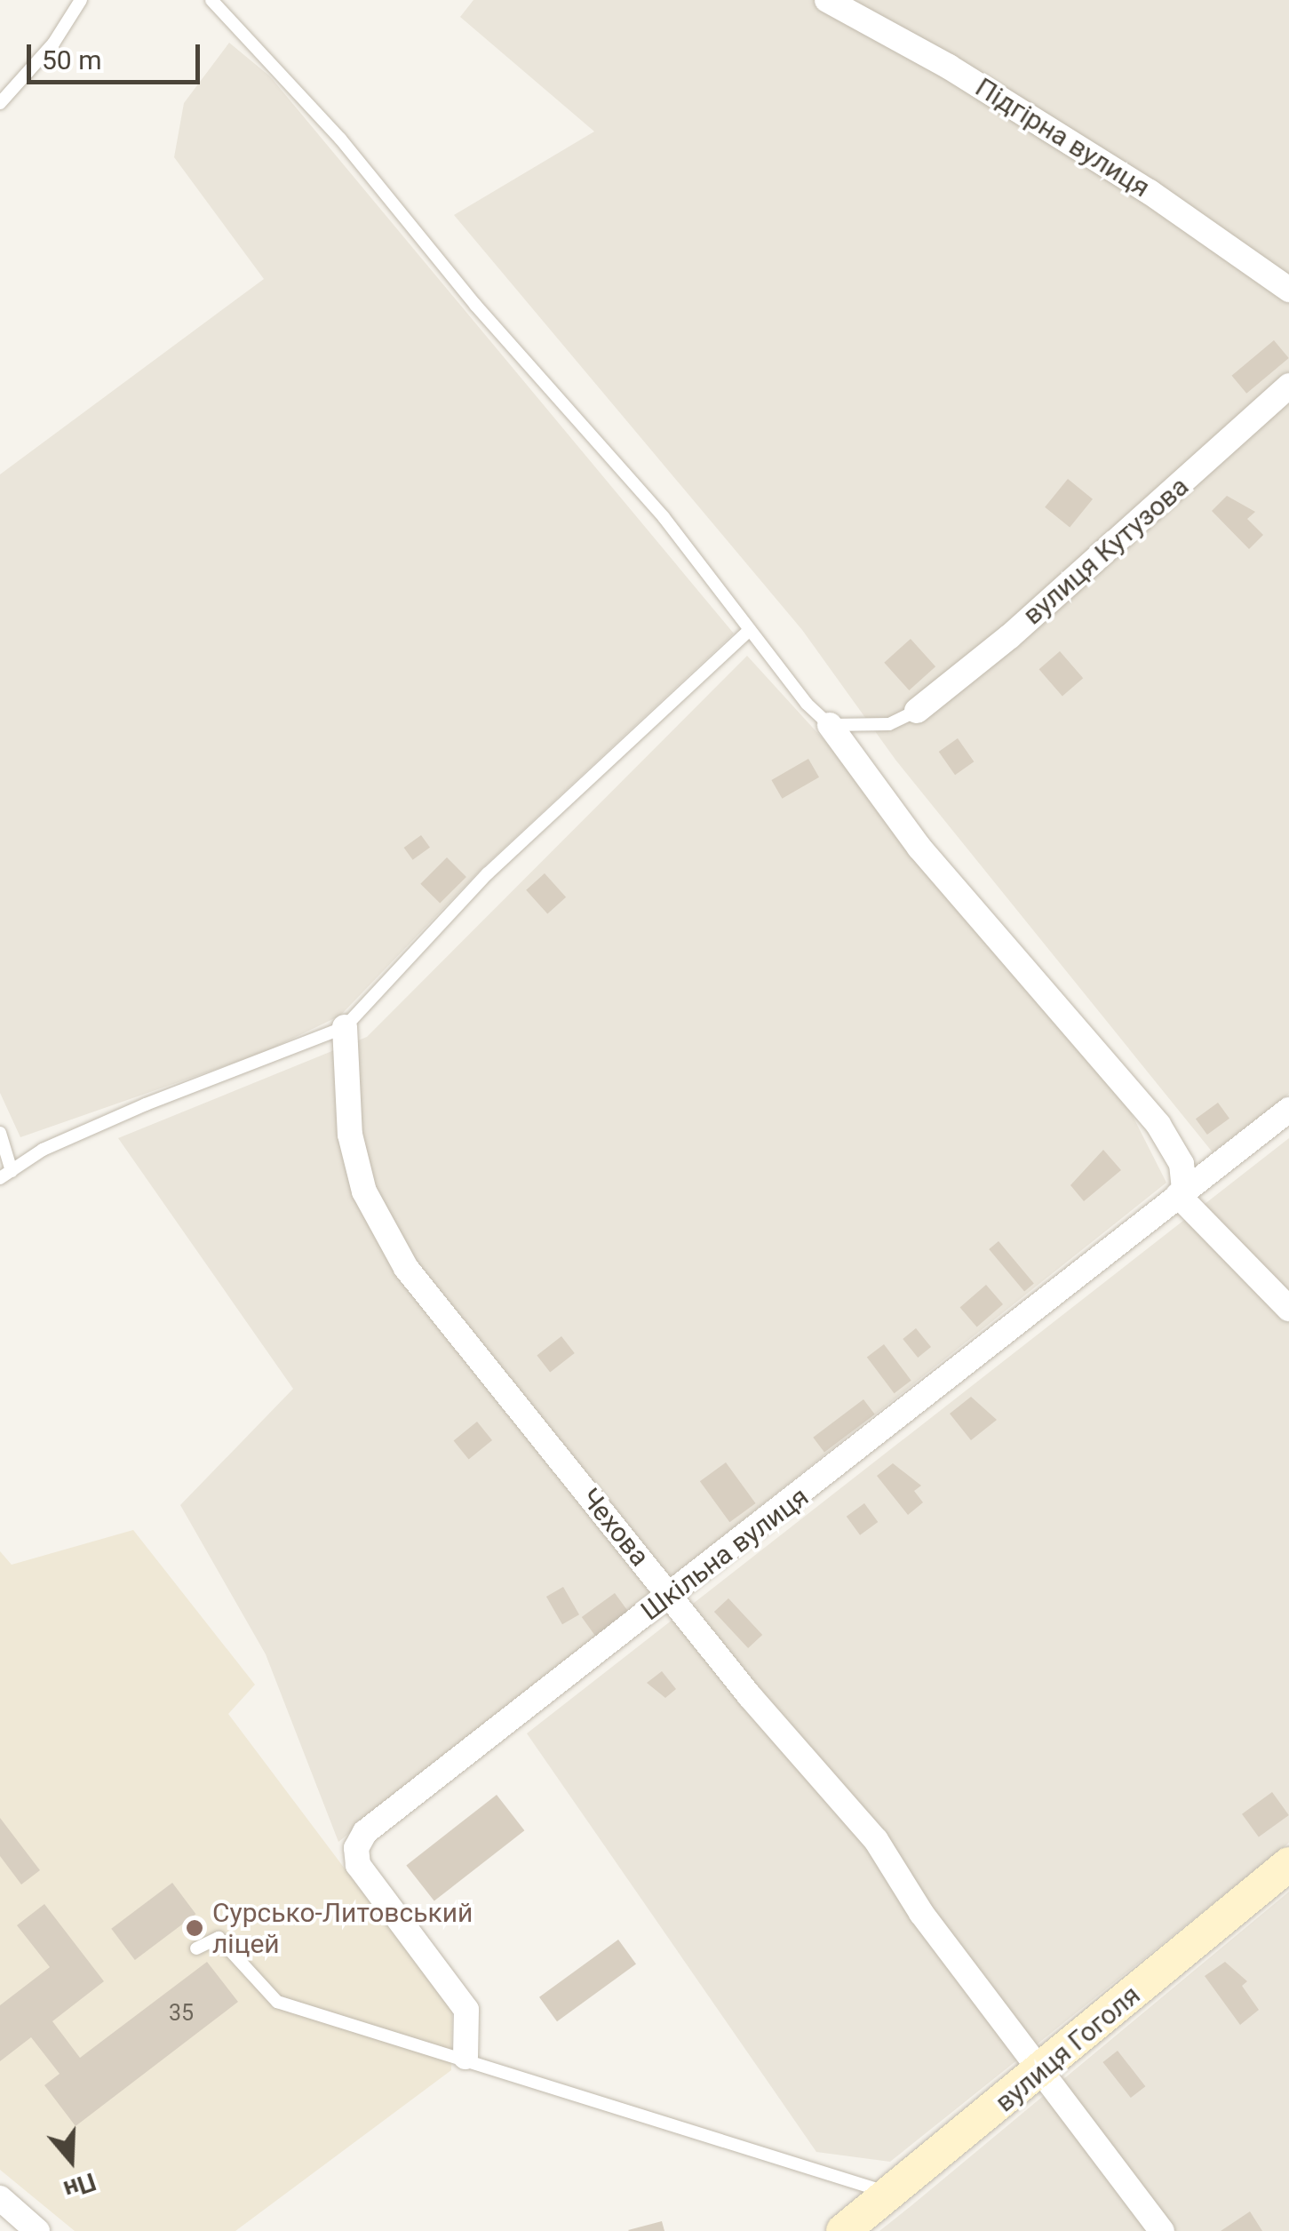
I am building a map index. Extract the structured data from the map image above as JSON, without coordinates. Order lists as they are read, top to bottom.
{
  "streets": {
    "street": [
      "Підгірна вулиця",
      "вулиця Кутузова",
      "Чехова",
      "Шкільна вулиця",
      "вулиця Гоголя"
    ]
  },
  "crossings": [
    ["Чехова", "Шкільна вулиця"],
    ["Чехова", "вулиця Гоголя"]
  ],
  "places": ["Сурсько-Литовський ліцей"],
  "house_numbers": ["35"],
  "scale_bar": "50 m",
  "north": "bottom"
}
